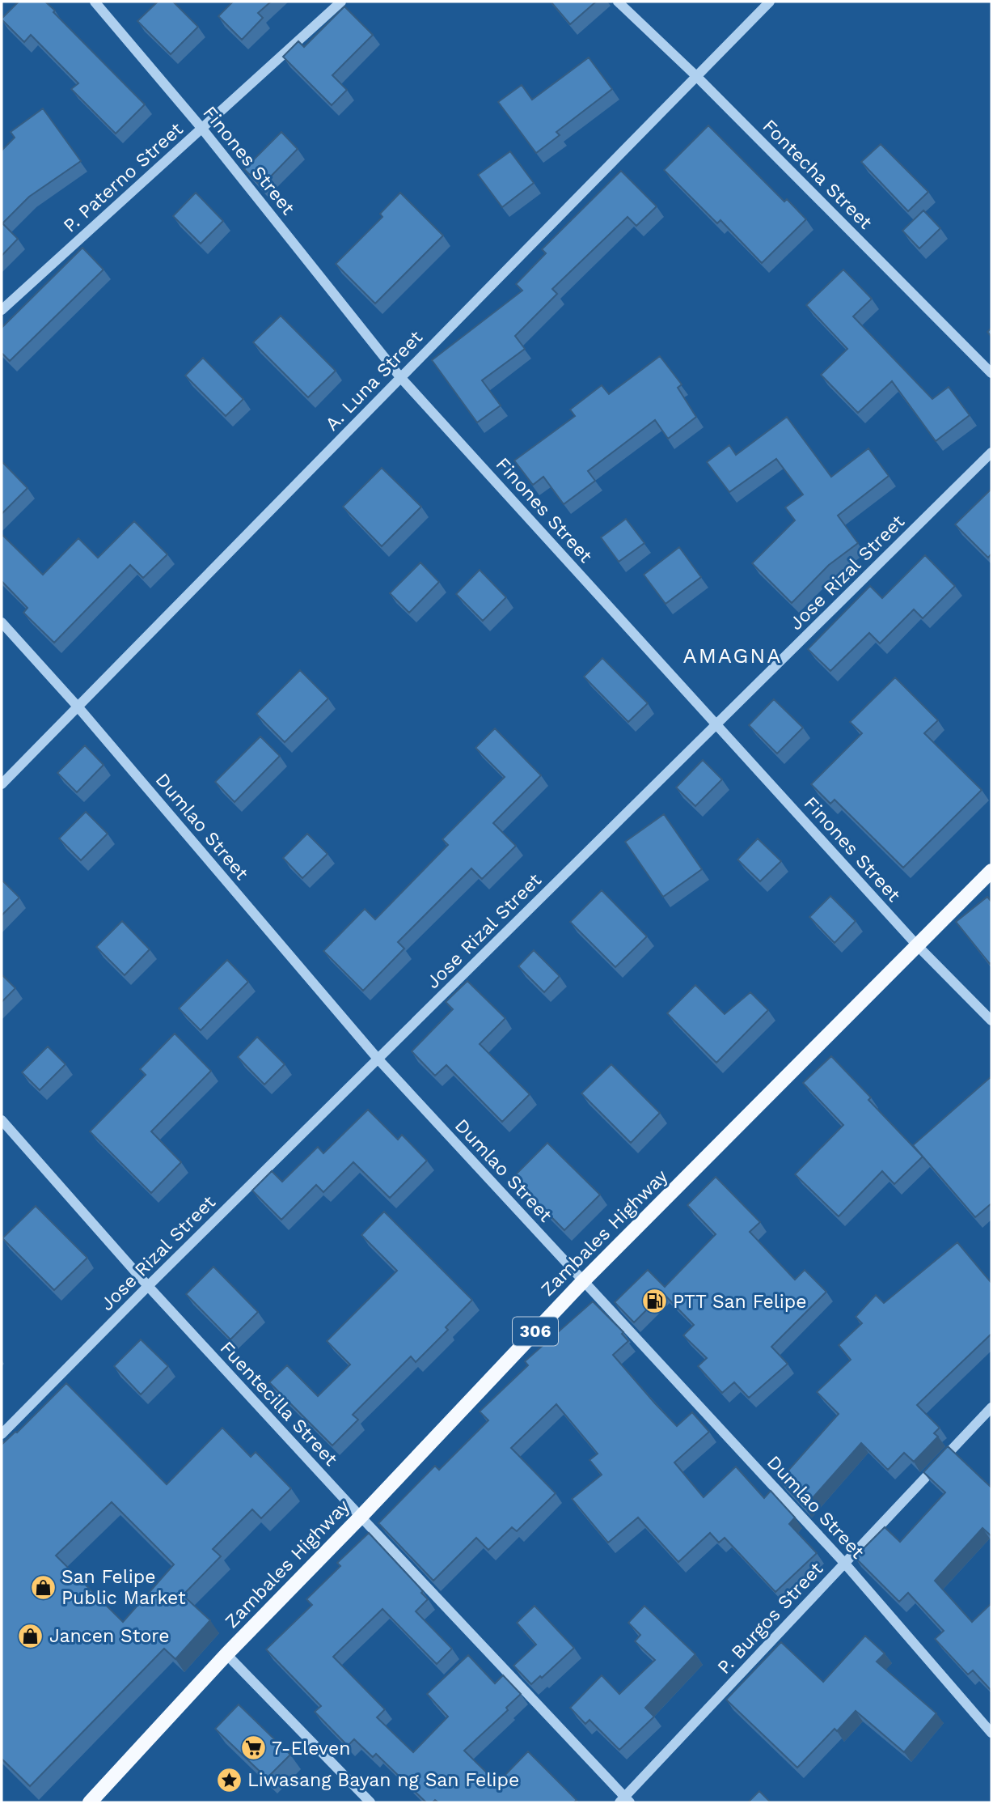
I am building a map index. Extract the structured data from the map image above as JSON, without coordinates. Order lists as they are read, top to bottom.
{
  "streets": {
    "main road": ["Zambales Highway", "306"],
    "street": [
      "Finones Street",
      "Fontecha Street",
      "P. Paterno Street",
      "A. Luna Street",
      "Jose Rizal Street",
      "Dumlao Street",
      "Fuentecilla Street",
      "P. Burgos Street"
    ]
  },
  "crossings": [
    ["Finones Street", "P. Paterno Street"],
    ["Finones Street", "A. Luna Street"],
    ["Finones Street", "Jose Rizal Street"],
    ["Finones Street", "Zambales Highway"],
    ["Fontecha Street", "A. Luna Street"],
    ["A. Luna Street", "Dumlao Street"],
    ["Jose Rizal Street", "Dumlao Street"],
    ["Jose Rizal Street", "Fuentecilla Street"],
    ["Dumlao Street", "Zambales Highway"],
    ["Dumlao Street", "P. Burgos Street"],
    ["Zambales Highway", "Fuentecilla Street"],
    ["Fuentecilla Street", "P. Burgos Street"]
  ],
  "districts": ["AMAGNA"],
  "places": {
    "fuel station": ["PTT San Felipe"],
    "shop": ["San Felipe Public Market", "Jancen Store"],
    "supermarket": ["7-Eleven"],
    "place": ["Liwasang Bayan ng San Felipe"]
  }
}
